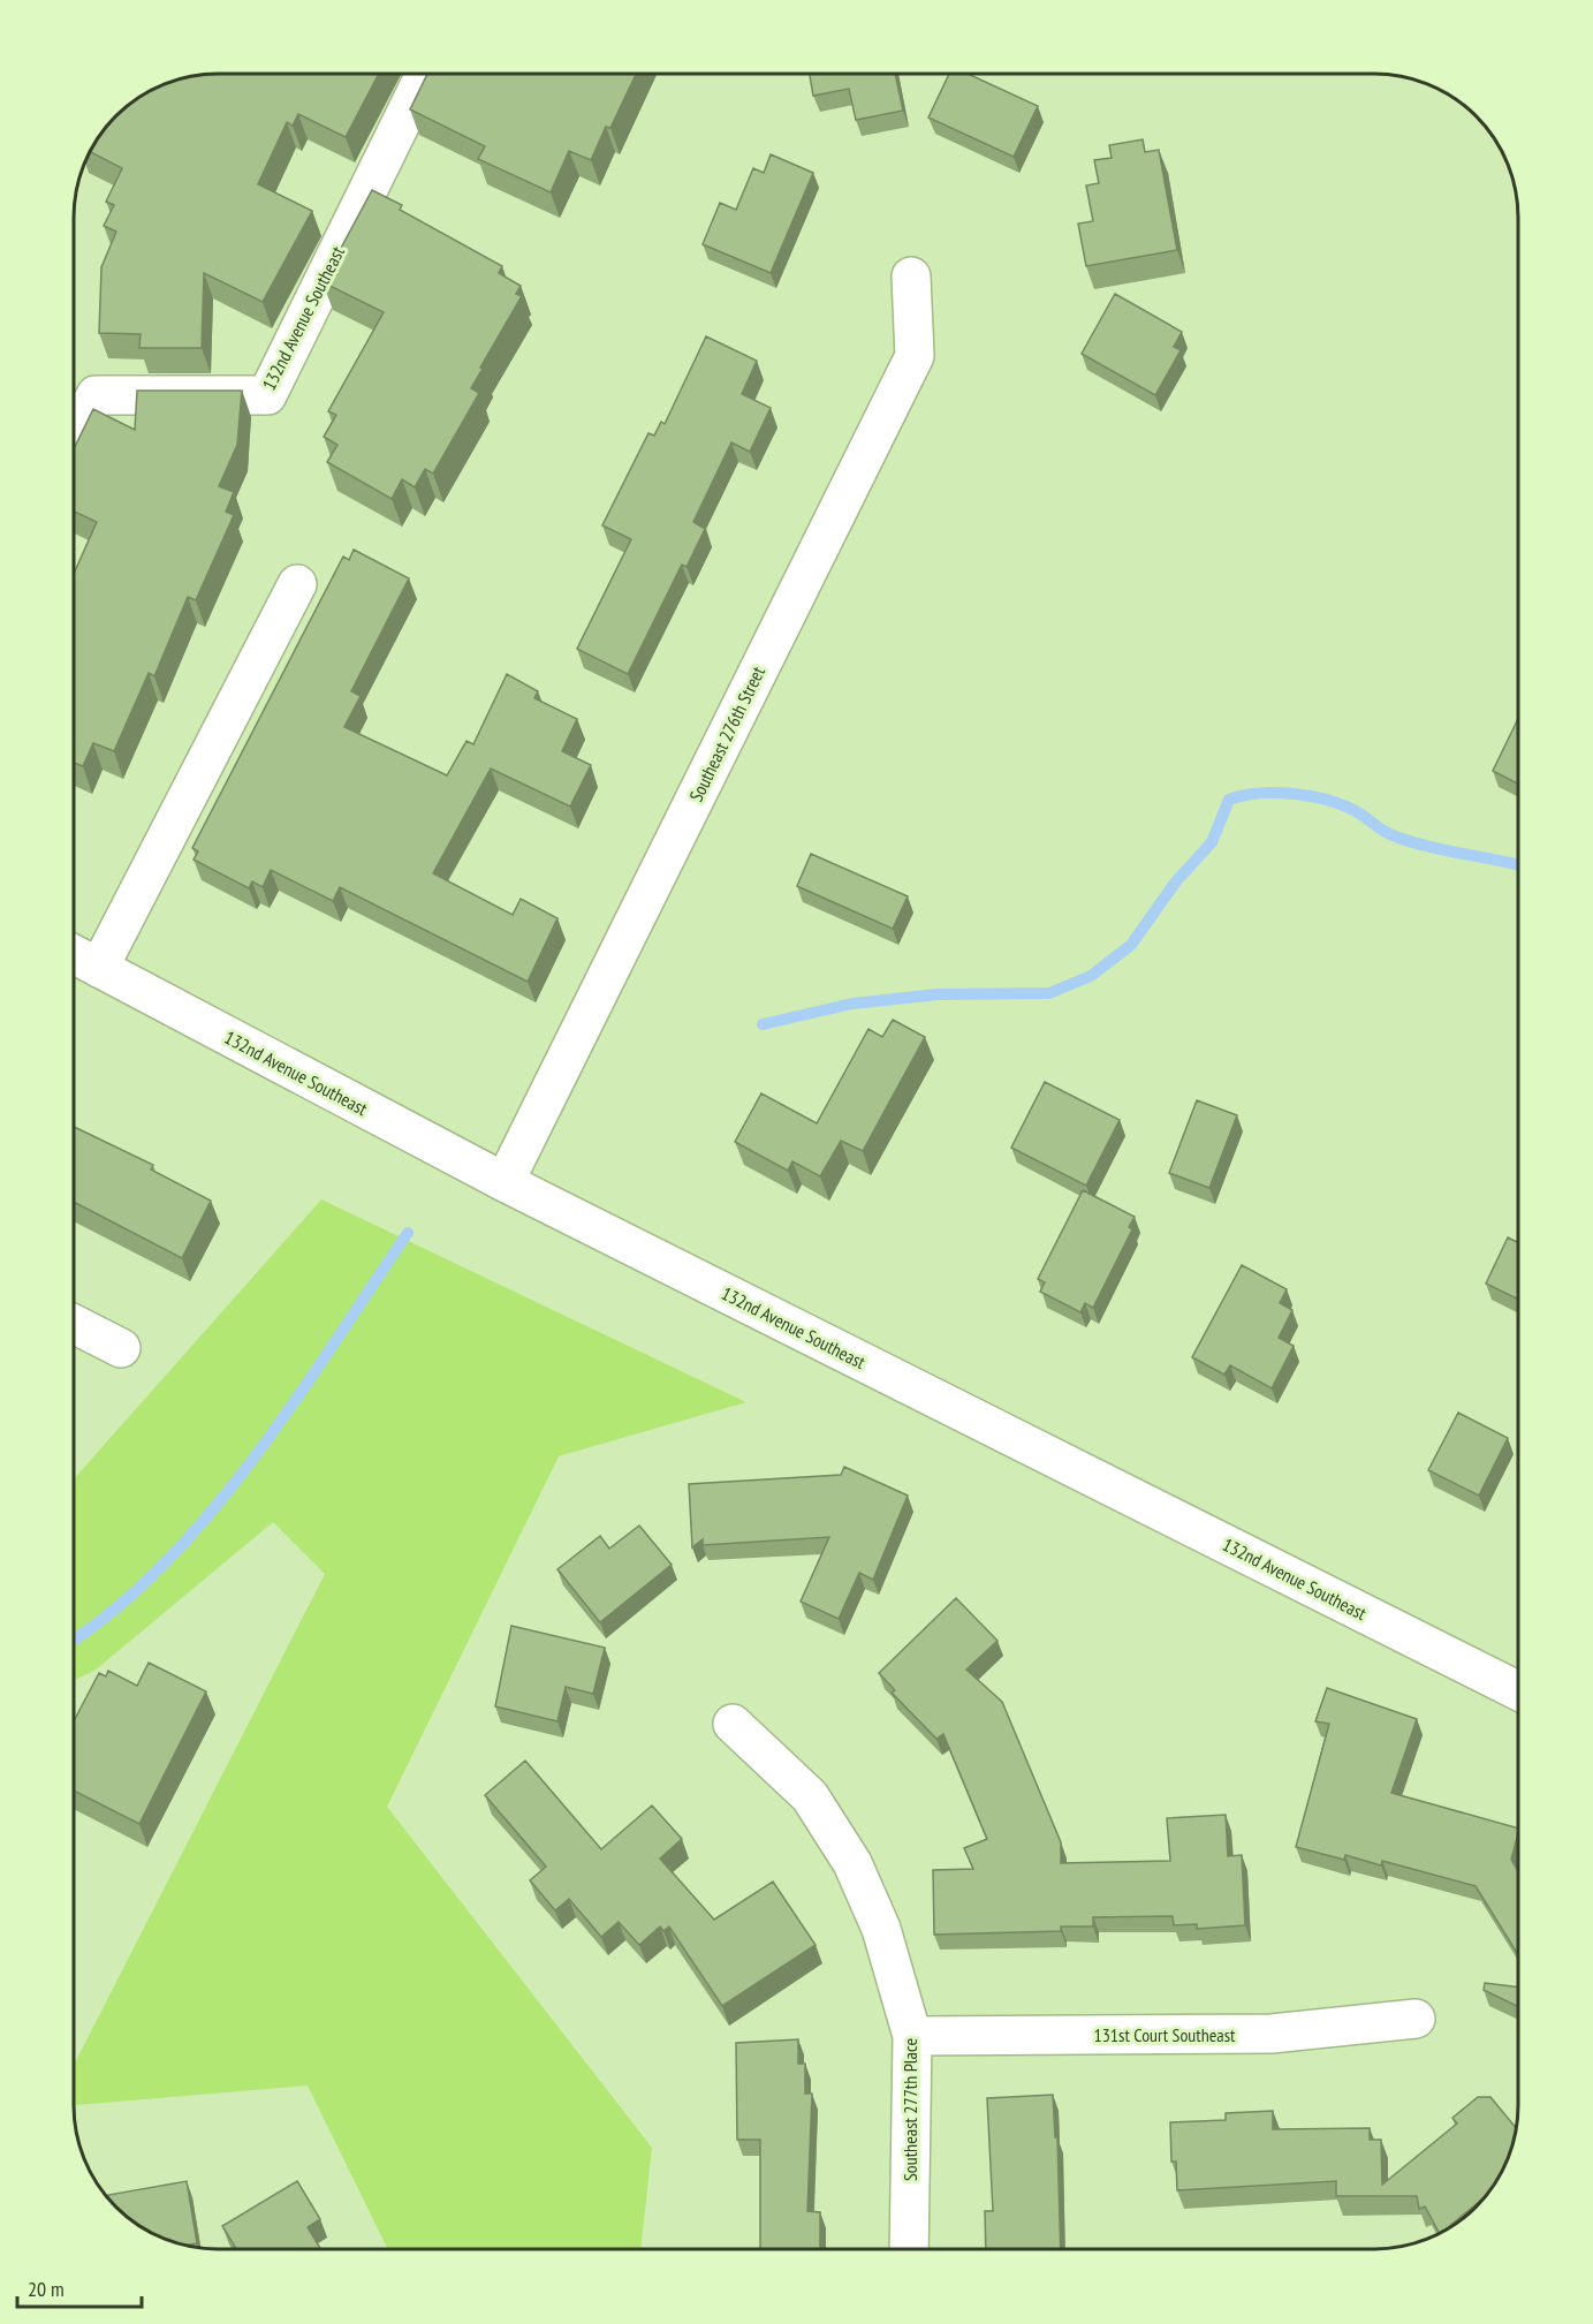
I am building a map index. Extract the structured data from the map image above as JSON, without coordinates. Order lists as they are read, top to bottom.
{
  "streets": {
    "street": [
      "132nd Avenue Southeast",
      "Southeast 276th Street",
      "131st Court Southeast",
      "Southeast 277th Place"
    ]
  },
  "crossings": [
    ["132nd Avenue Southeast", "Southeast 276th Street"],
    ["131st Court Southeast", "Southeast 277th Place"]
  ],
  "scale_bar": "20 m"
}
